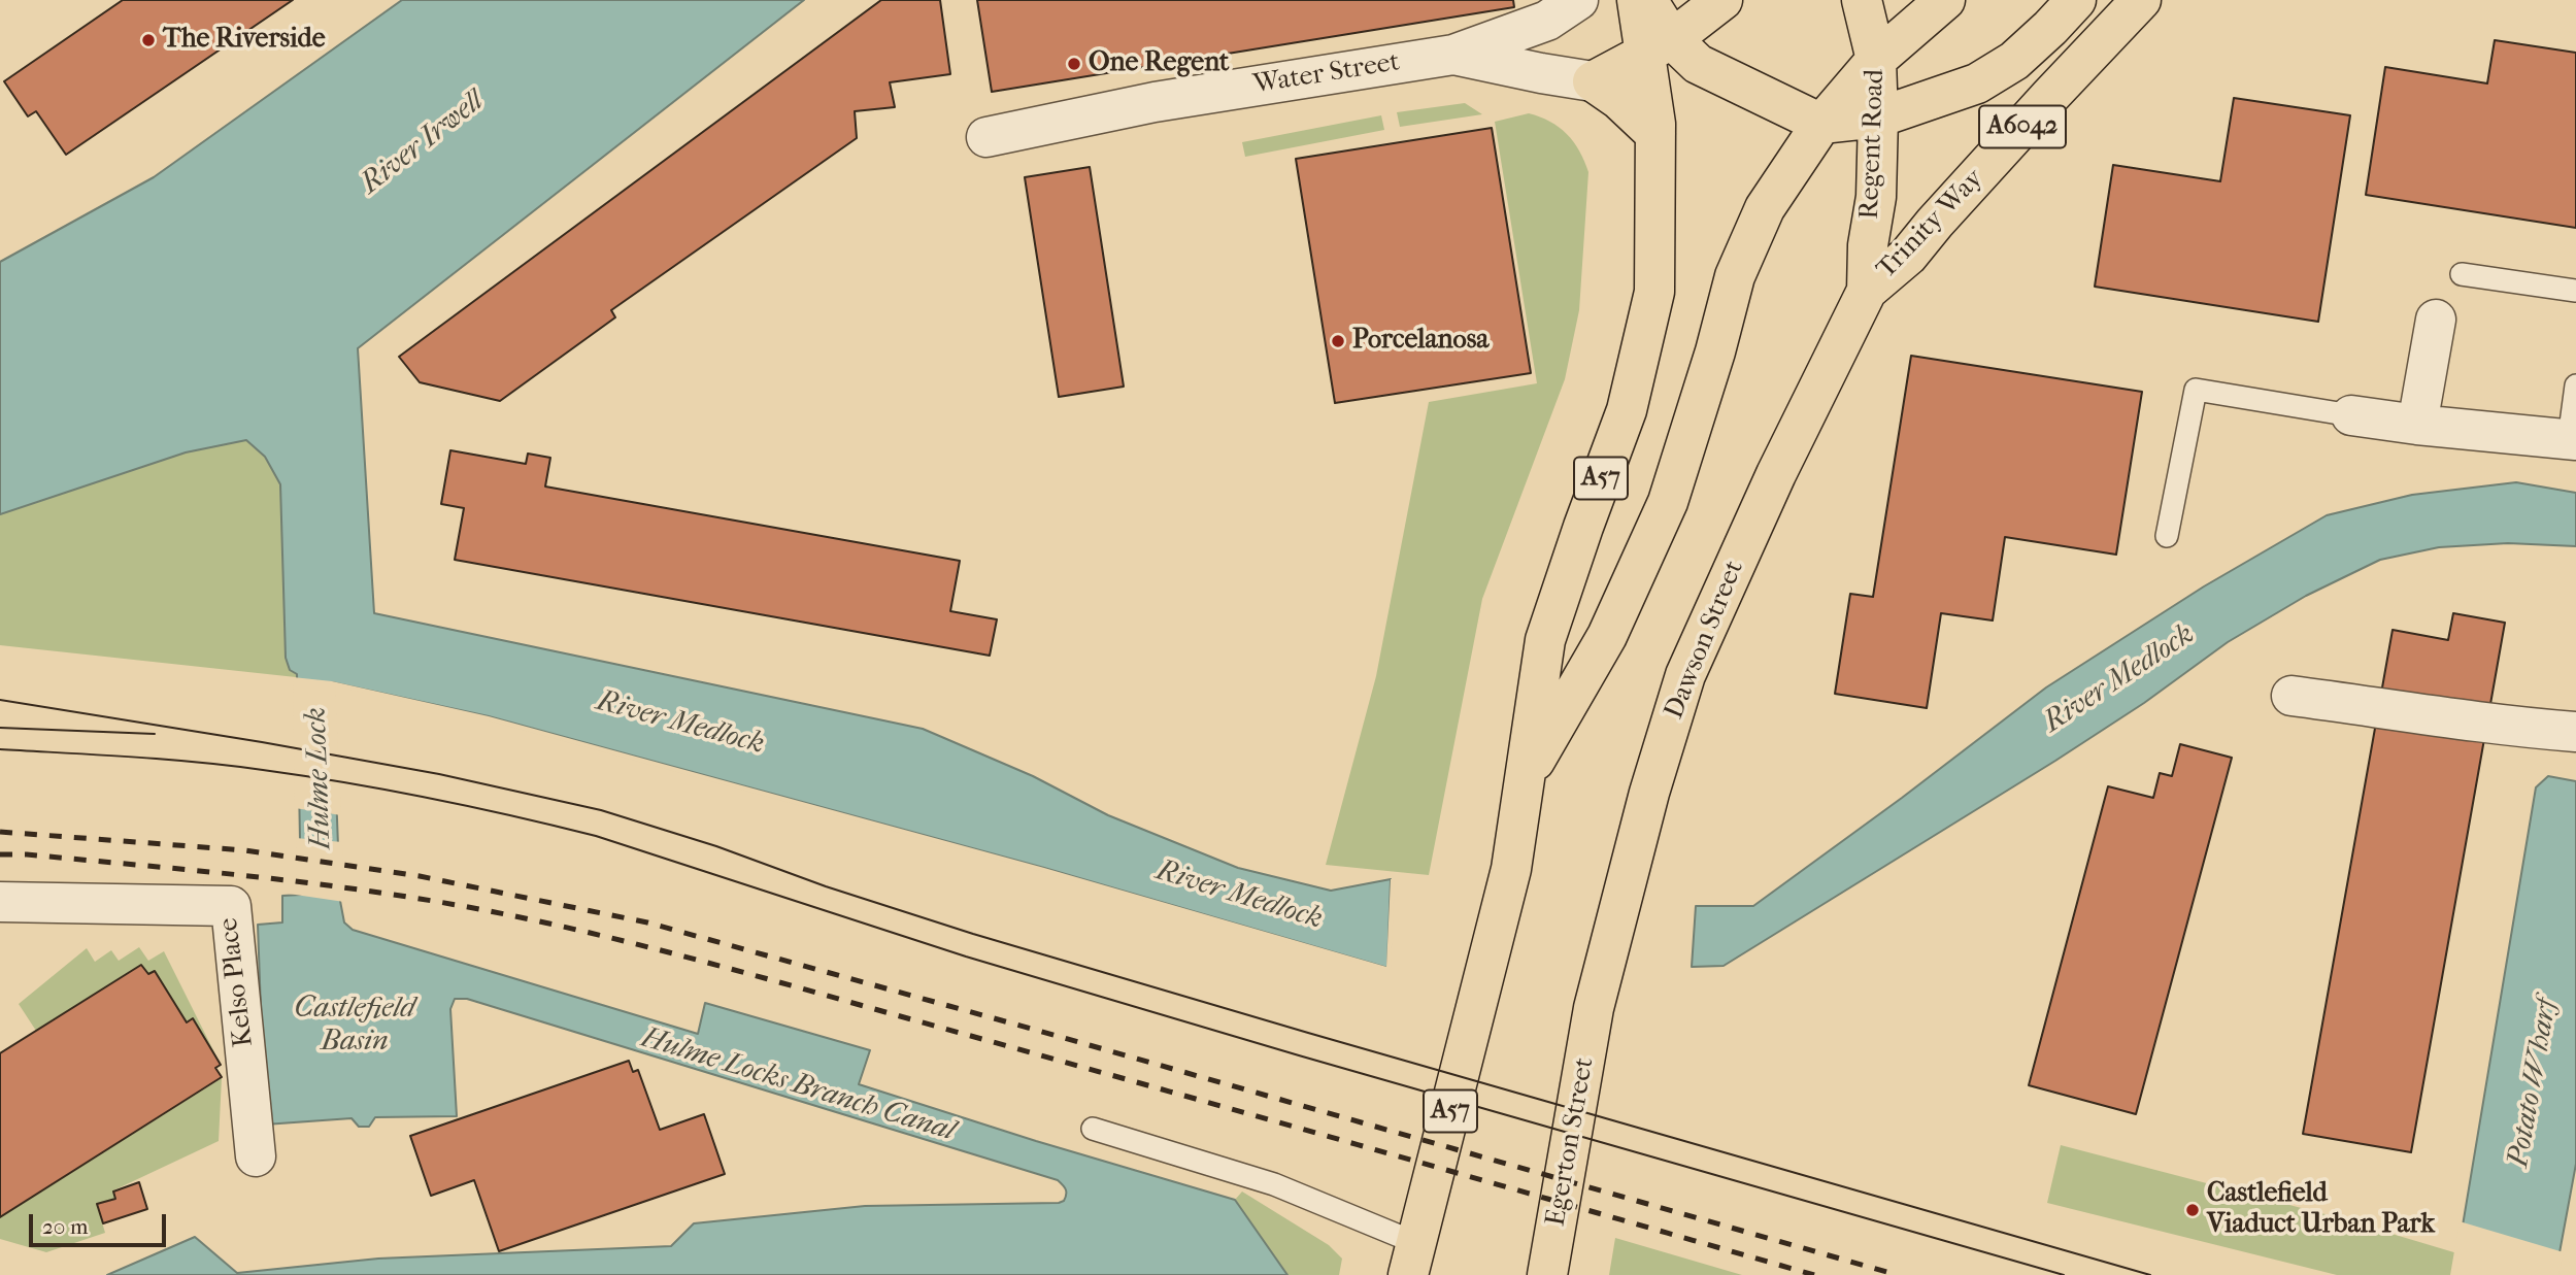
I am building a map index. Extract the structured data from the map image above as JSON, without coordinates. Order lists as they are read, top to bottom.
{
  "streets": {
    "highway": [
      "A6042",
      "Regent Road",
      "Trinity Way",
      "A57",
      "Dawson Street",
      "Egerton Street"
    ],
    "street": ["Water Street", "Kelso Place"]
  },
  "crossings": [
    ["A6042", "Regent Road"],
    ["A6042", "A57"],
    ["Regent Road", "Trinity Way"],
    ["Regent Road", "Dawson Street"],
    ["Trinity Way", "Dawson Street"],
    ["Dawson Street", "Egerton Street"]
  ],
  "water": [
    "River Irwell",
    "River Medlock",
    "Hulme Lock",
    "Castlefield Basin",
    "Potato Wharf",
    "Hulme Locks Branch Canal"
  ],
  "places": [
    "The Riverside",
    "One Regent",
    "Porcelanosa",
    "Castlefield Viaduct Urban Park"
  ],
  "scale_bar": "20 m"
}
